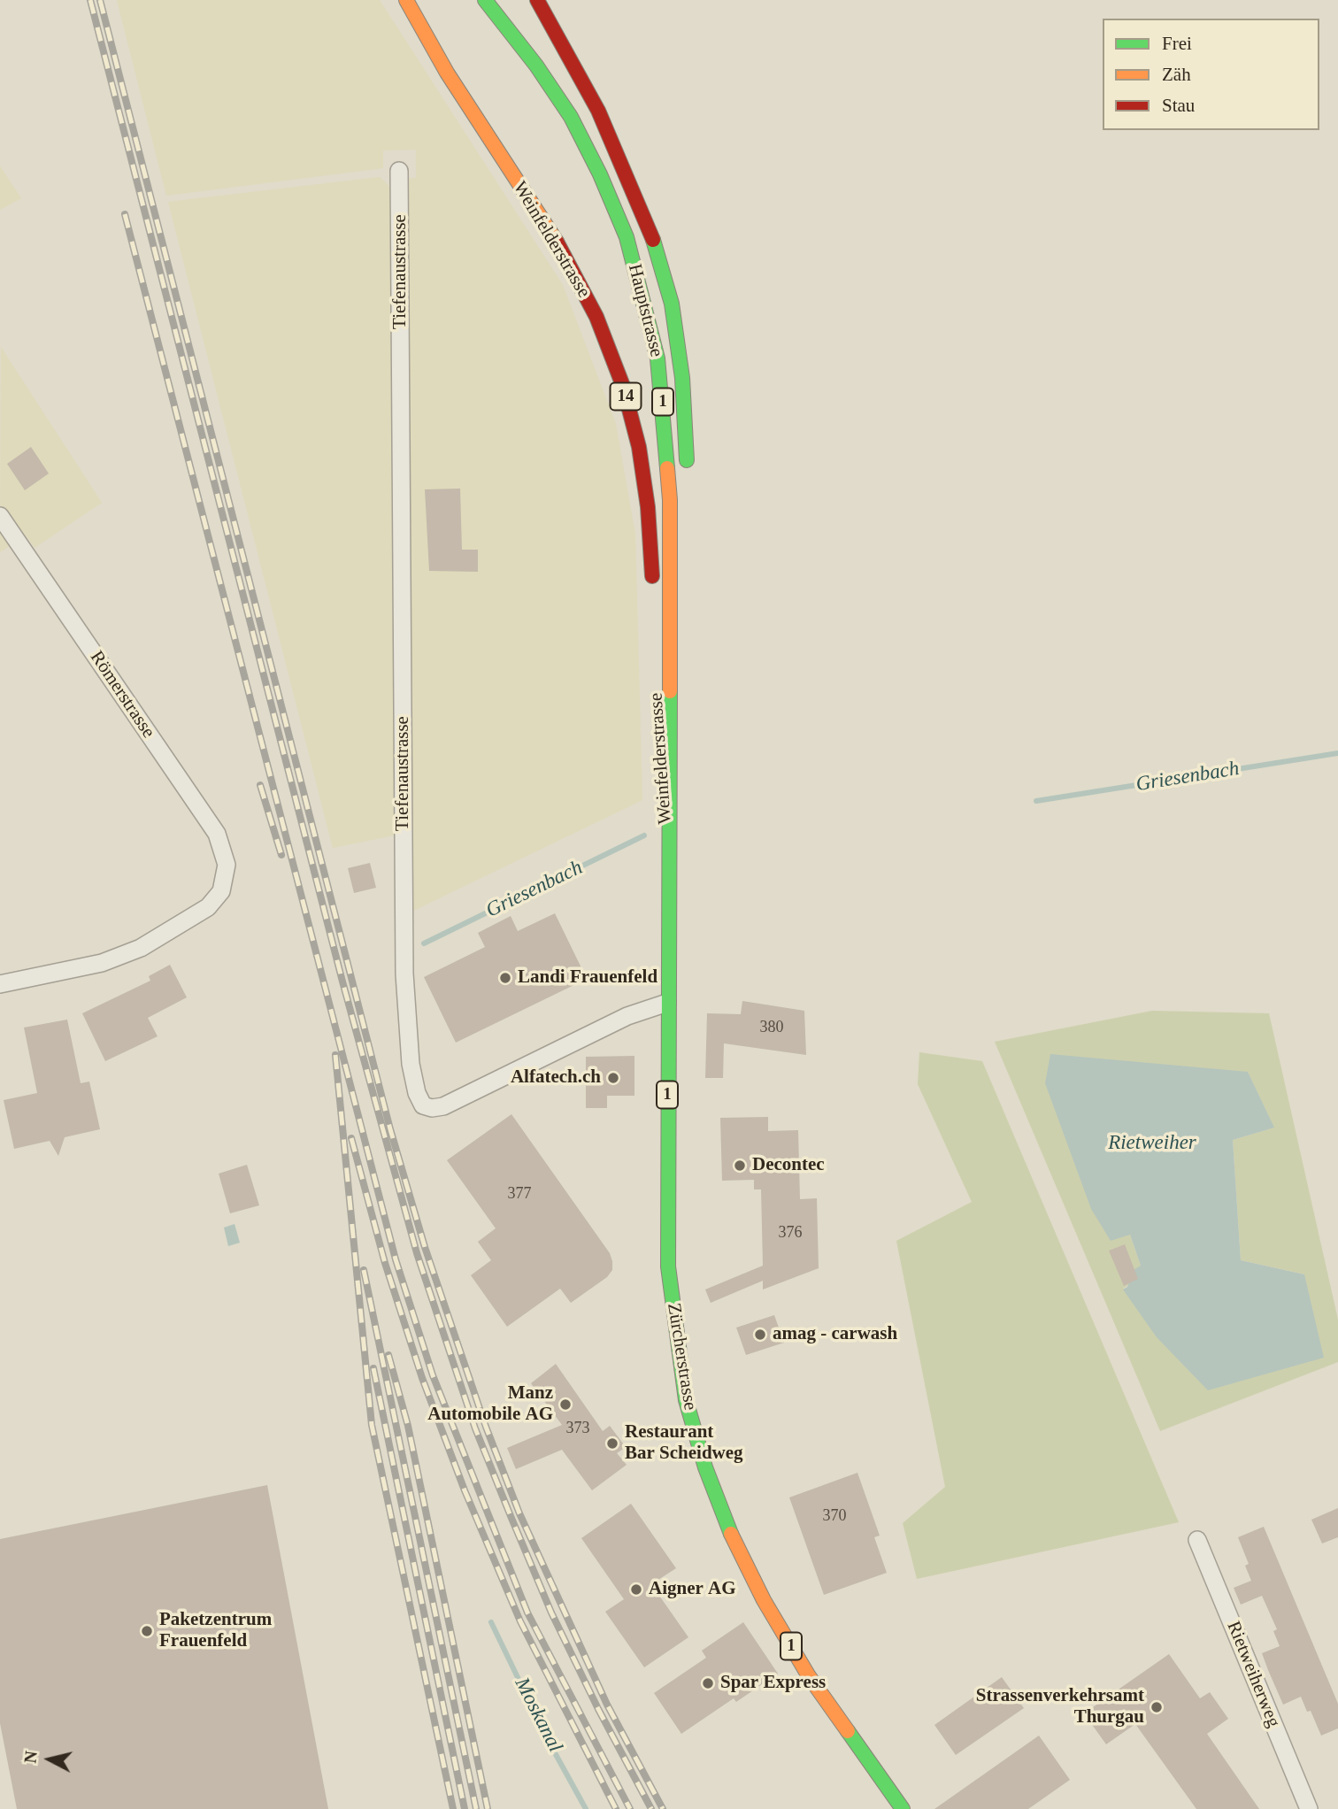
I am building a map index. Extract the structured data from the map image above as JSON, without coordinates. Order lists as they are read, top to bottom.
{
  "streets": {
    "main road": [
      "Weinfelderstrasse",
      "Hauptstrasse",
      "14",
      "1",
      "Zürcherstrasse"
    ],
    "street": ["Tiefenaustrasse", "Römerstrasse", "Rietweiherweg"]
  },
  "crossings": [
    ["Weinfelderstrasse", "Hauptstrasse"],
    ["Weinfelderstrasse", "Zürcherstrasse"],
    ["Tiefenaustrasse", "Zürcherstrasse"],
    ["Hauptstrasse", "Zürcherstrasse"]
  ],
  "water": ["Griesenbach", "Rietweiher", "Moskanal"],
  "places": [
    "Landi Frauenfeld",
    "Alfatech.ch",
    "Decontec",
    "amag - carwash",
    "Manz Automobile AG",
    "Restaurant Bar Scheidweg",
    "Aigner AG",
    "Paketzentrum Frauenfeld",
    "Spar Express",
    "Strassenverkehrsamt Thurgau"
  ],
  "house_numbers": [
    "380",
    "377",
    "376",
    "373",
    "370"
  ],
  "legend": ["Frei", "Zäh", "Stau"],
  "north": "left"
}
